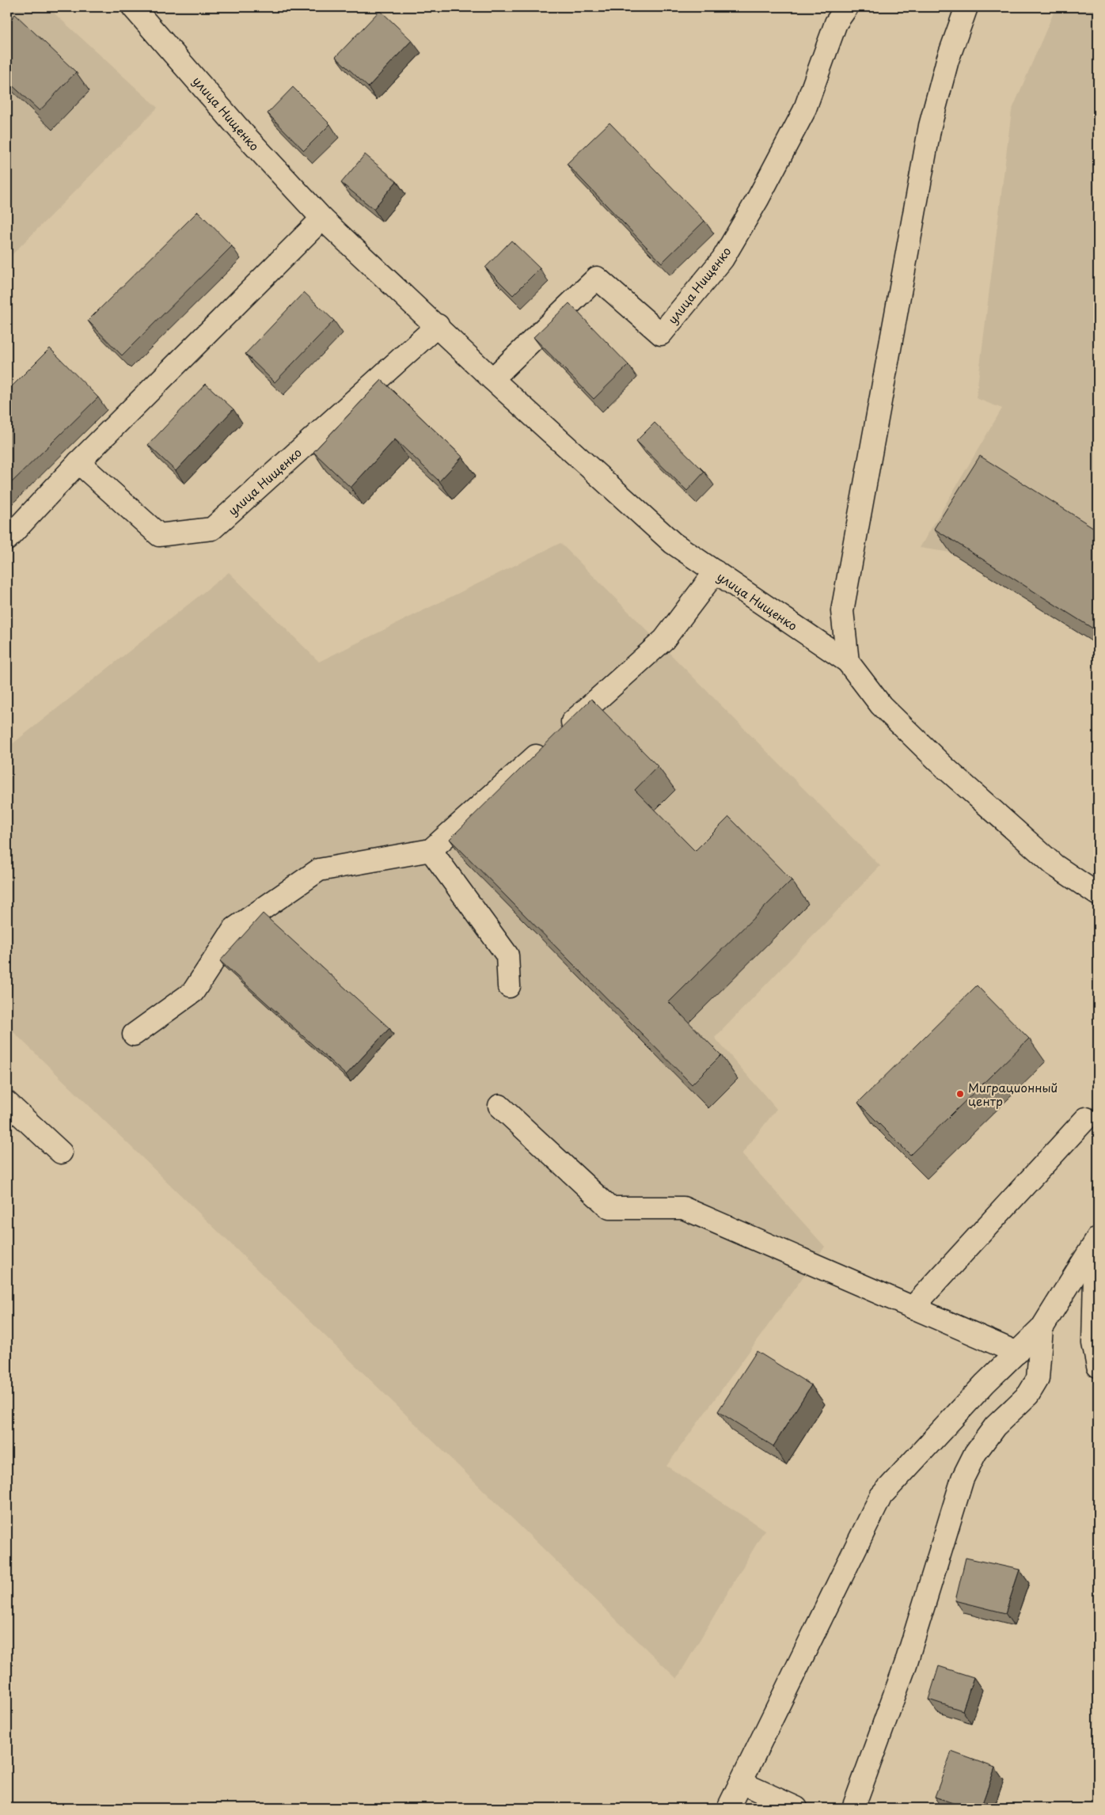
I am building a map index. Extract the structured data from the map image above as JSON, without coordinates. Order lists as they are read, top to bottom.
{
  "streets": {
    "street": ["улица Нищенко"]
  },
  "places": ["Миграционный центр"]
}
